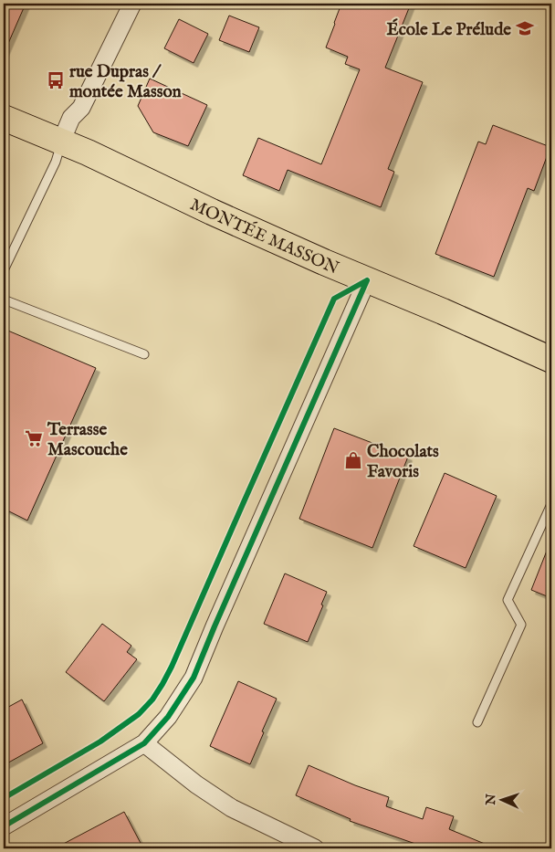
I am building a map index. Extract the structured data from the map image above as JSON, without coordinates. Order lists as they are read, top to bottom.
{
  "streets": {
    "main road": ["MONTÉE MASSON"]
  },
  "places": {
    "school or university": ["École Le Prélude"],
    "bus stop": ["rue Dupras / montée Masson"],
    "supermarket": ["Terrasse Mascouche"],
    "shop": ["Chocolats Favoris"]
  },
  "north": "left"
}
